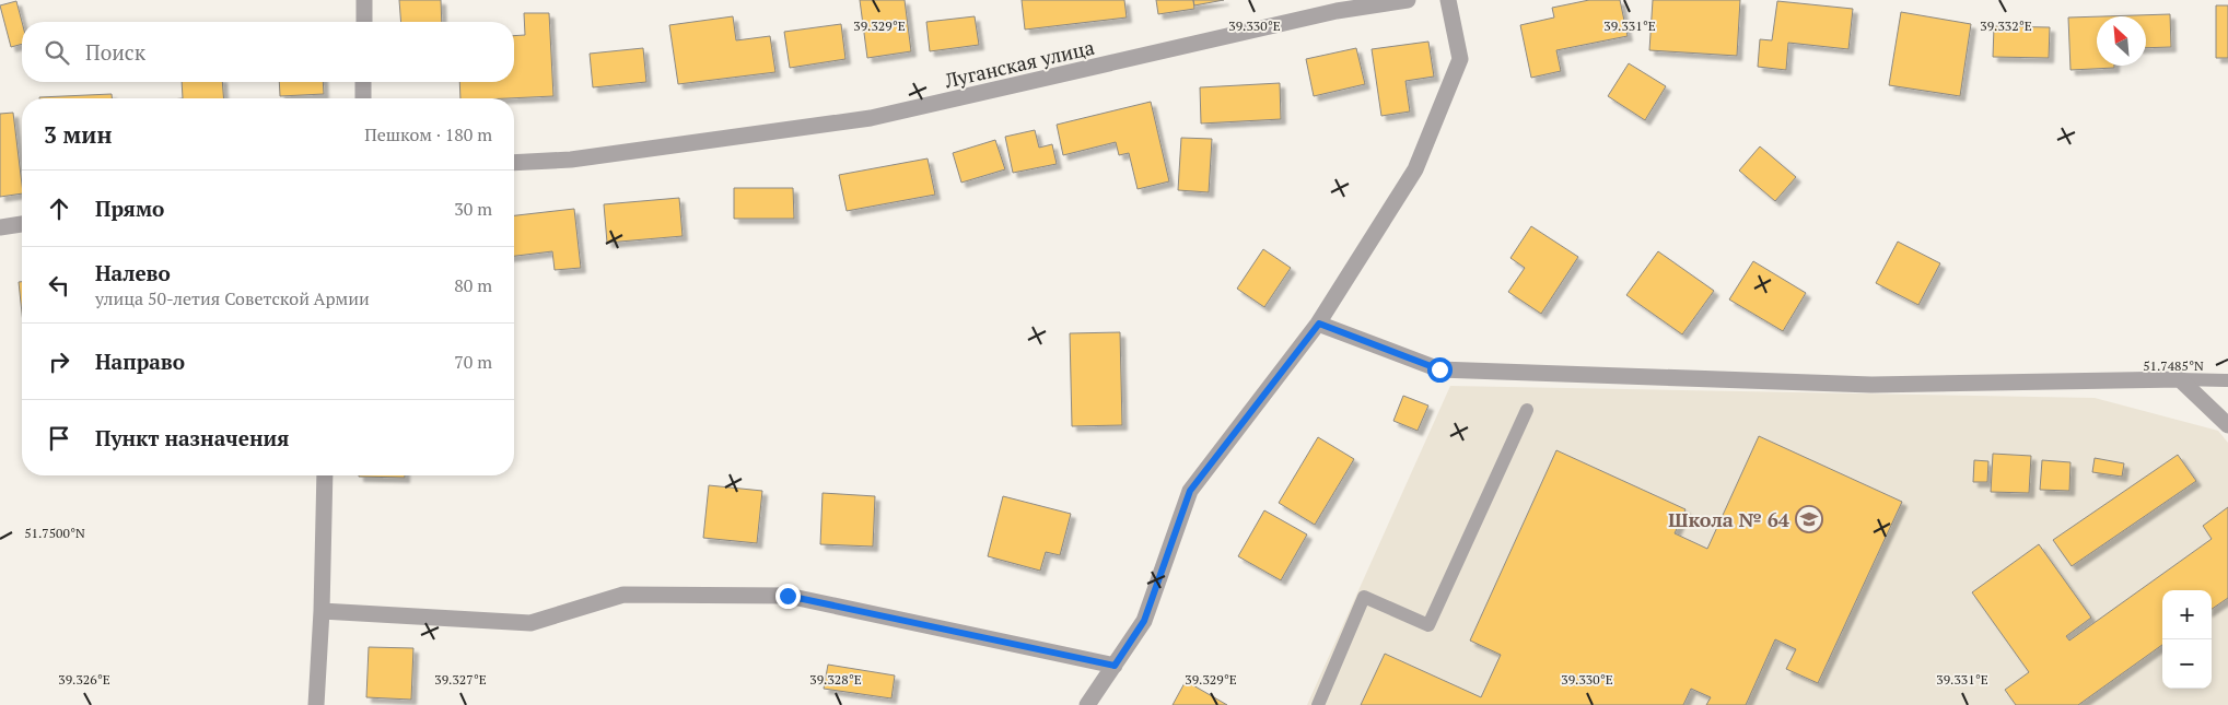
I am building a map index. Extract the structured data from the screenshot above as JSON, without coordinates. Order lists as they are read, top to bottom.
{
  "streets": {
    "street": ["Луганская улица"]
  },
  "places": {
    "school or university": ["Школа № 64"]
  },
  "north": "top left",
  "page": {
    "search": "Поиск",
    "heading": ["3 мин", "Пешком · 180 m"],
    "list": [
      ["Прямо", "30 m"],
      ["Налево", "улица 50-летия Советской Армии", "80 m"],
      ["Направо", "70 m"],
      "Пункт назначения"
    ],
    "map_buttons": ["+", "−"]
  },
  "coordinates": [
    "39.329°E",
    "39.330°E",
    "39.331°E",
    "39.332°E",
    "51.7485°N",
    "51.7500°N",
    "39.326°E",
    "39.327°E",
    "39.328°E"
  ]
}
